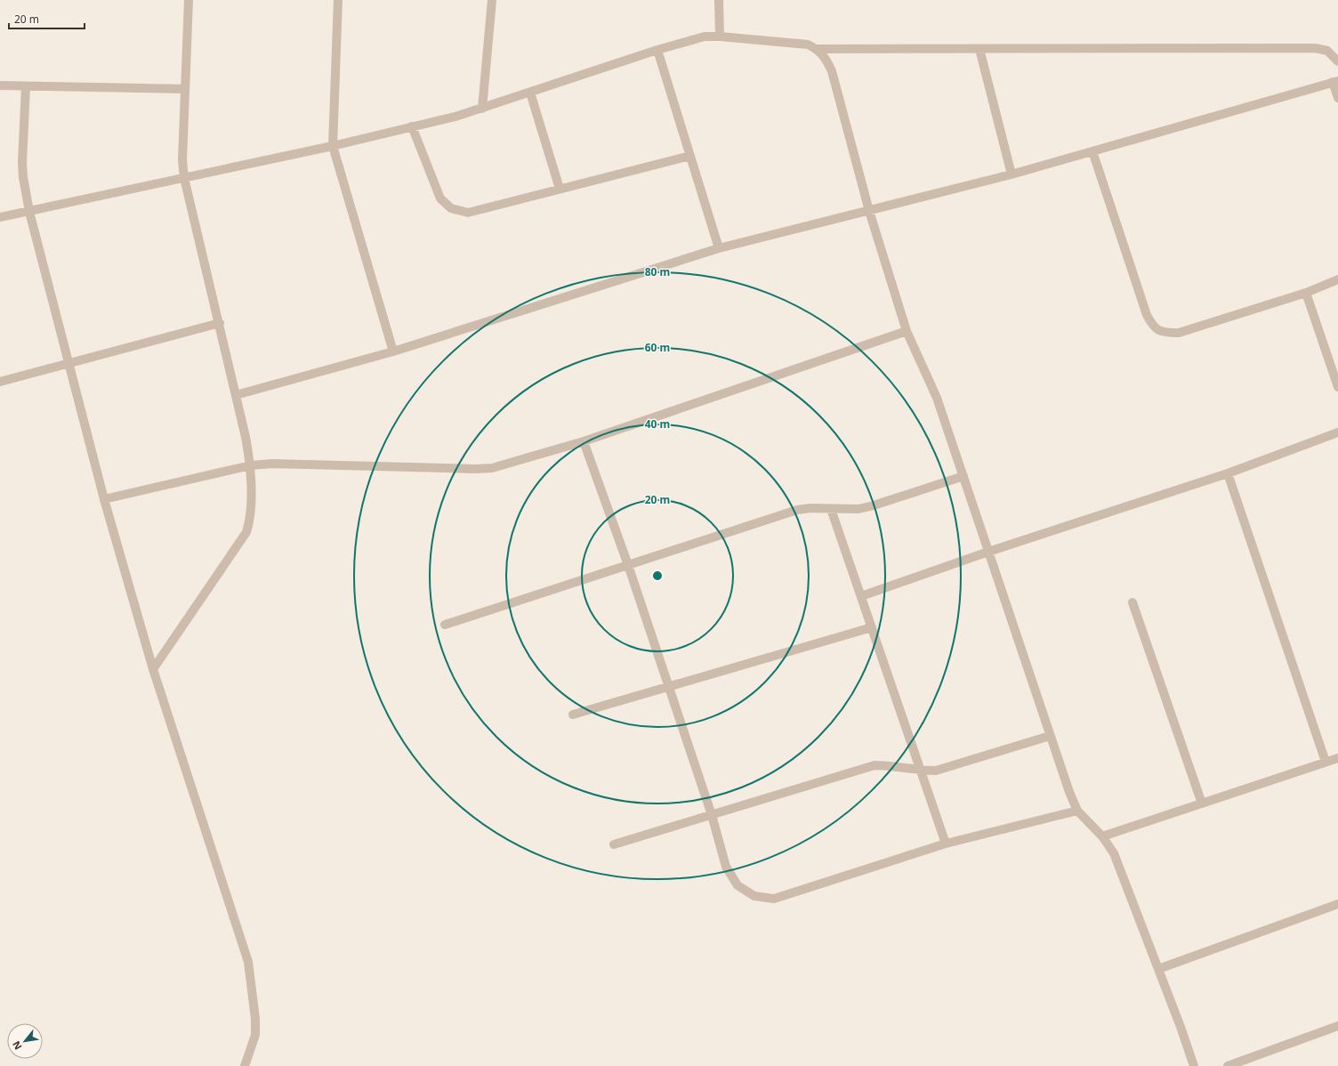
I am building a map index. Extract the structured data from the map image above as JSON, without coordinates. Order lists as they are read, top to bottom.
{
  "scale_bar": "20 m",
  "north": "bottom left",
  "rings": [
    "80 m",
    "60 m",
    "40 m",
    "20 m"
  ]
}
